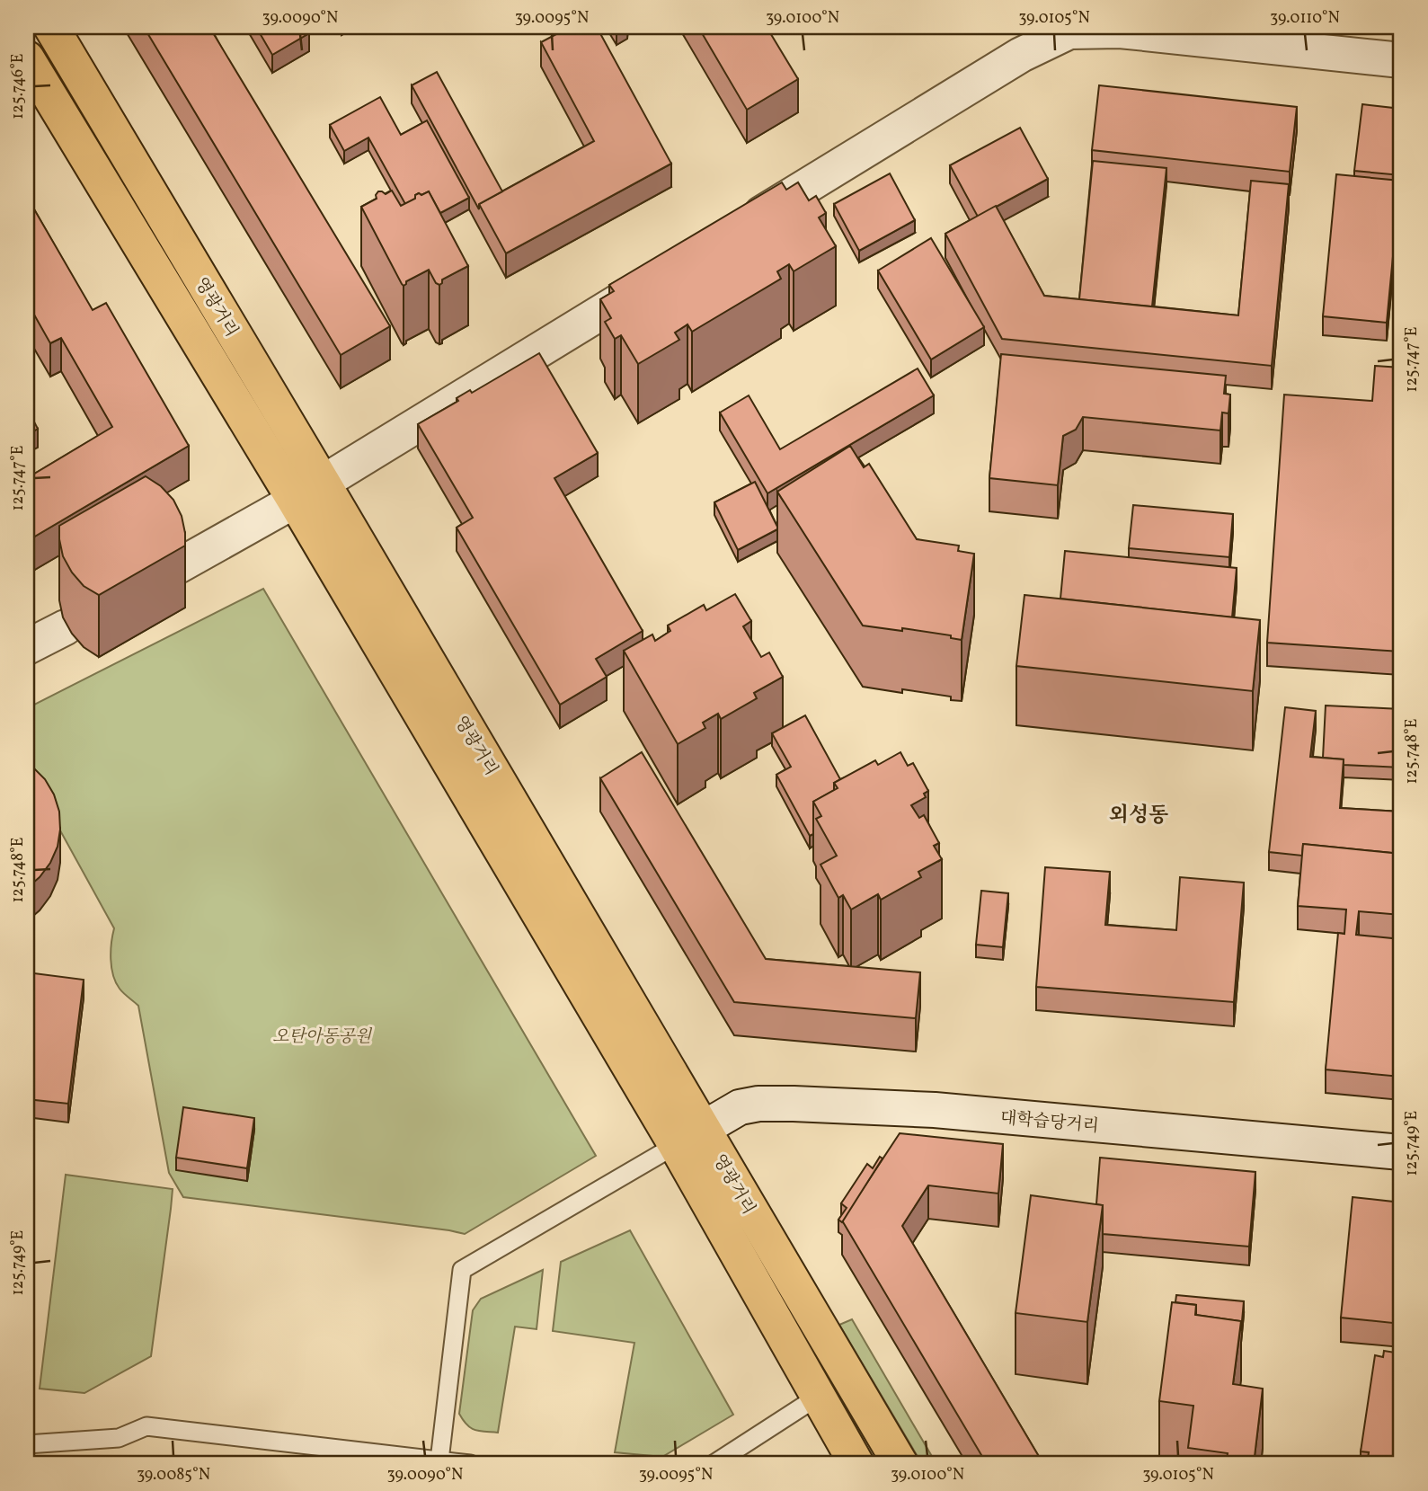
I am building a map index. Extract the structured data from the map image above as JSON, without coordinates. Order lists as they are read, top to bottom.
{
  "streets": {
    "main road": ["영광거리"],
    "street": ["대학습당거리"]
  },
  "crossings": [
    ["영광거리", "대학습당거리"]
  ],
  "districts": ["외성동"],
  "parks": ["오탄아동공원"],
  "coordinates": [
    "39.0090°N",
    "39.0095°N",
    "39.0100°N",
    "39.0105°N",
    "39.0110°N",
    "125.746°E",
    "125.747°E",
    "125.748°E",
    "125.749°E",
    "39.0085°N"
  ]
}
